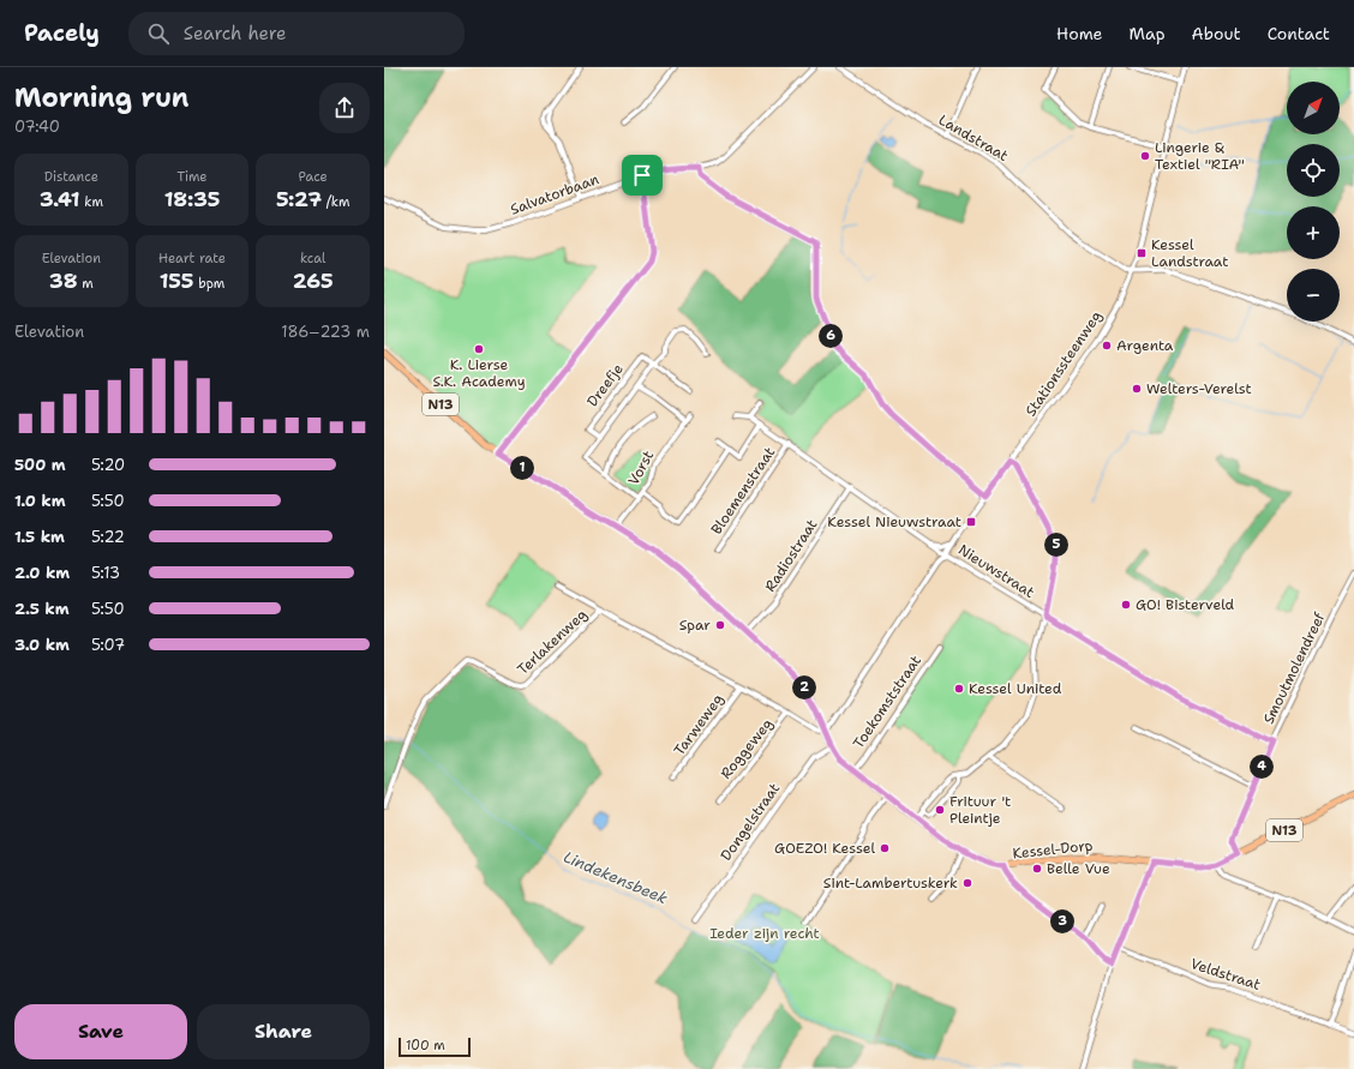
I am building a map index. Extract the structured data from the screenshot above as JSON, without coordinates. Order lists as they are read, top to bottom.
{
  "streets": {
    "main road": ["N13", "Kessel-Dorp"],
    "street": [
      "Landstraat",
      "Salvatorbaan",
      "Stationssteenweg",
      "Dreefje",
      "Vorst",
      "Bloemenstraat",
      "Radiostraat",
      "Nieuwstraat",
      "Terlakenweg",
      "Smoutmolendreef",
      "Toekomststraat",
      "Tarweweg",
      "Roggeweg",
      "Dongelstraat",
      "Veldstraat"
    ]
  },
  "crossings": [
    ["Landstraat", "Stationssteenweg"],
    ["Stationssteenweg", "N13"],
    ["Stationssteenweg", "Nieuwstraat"],
    ["Stationssteenweg", "Terlakenweg"],
    ["N13", "Vorst"],
    ["N13", "Radiostraat"],
    ["N13", "Terlakenweg"],
    ["N13", "Smoutmolendreef"],
    ["N13", "Dongelstraat"],
    ["N13", "Kessel-Dorp"],
    ["Bloemenstraat", "Nieuwstraat"],
    ["Radiostraat", "Nieuwstraat"],
    ["Nieuwstraat", "Smoutmolendreef"],
    ["Terlakenweg", "Tarweweg"],
    ["Terlakenweg", "Roggeweg"],
    ["Toekomststraat", "Kessel-Dorp"],
    ["Dongelstraat", "Kessel-Dorp"]
  ],
  "water": ["Lindekensbeek"],
  "parks": ["Ieder zijn recht"],
  "places": {
    "other": [
      "Lingerie & Textiel \"RIA\"",
      "Argenta",
      "K. Lierse S.K. Academy",
      "Welters-Verelst",
      "GO! Bisterveld",
      "Spar",
      "Kessel United",
      "Frituur 't Pleintje",
      "GOEZO! Kessel",
      "Belle Vue",
      "Sint-Lambertuskerk"
    ],
    "transit": ["Kessel Landstraat", "Kessel Nieuwstraat"]
  },
  "scale_bar": "100 m",
  "north": "top right",
  "page": {
    "header": "Pacely",
    "search": "Search here",
    "nav": [
      "Home",
      "Map",
      "About",
      "Contact"
    ],
    "heading": ["Morning run", "07:40"],
    "map_buttons": ["+", "−"],
    "stats": [
      ["Distance", "3.41 km"],
      ["Time", "18:35"],
      ["Pace", "5:27 /km"],
      ["Elevation", "38 m"],
      ["Heart rate", "155 bpm"],
      ["kcal", "265"]
    ],
    "chart": ["Elevation", "186–223 m"],
    "pins": [
      "6",
      "1",
      "5",
      "2",
      "4",
      "3"
    ],
    "list": [
      {
        "name": "500 m",
        "note": "5:20"
      },
      {
        "name": "1.0 km",
        "note": "5:50"
      },
      {
        "name": "1.5 km",
        "note": "5:22"
      },
      {
        "name": "2.0 km",
        "note": "5:13"
      },
      {
        "name": "2.5 km",
        "note": "5:50"
      },
      {
        "name": "3.0 km",
        "note": "5:07"
      }
    ],
    "buttons": ["Save", "Share"],
    "scale": "100 m"
  }
}
